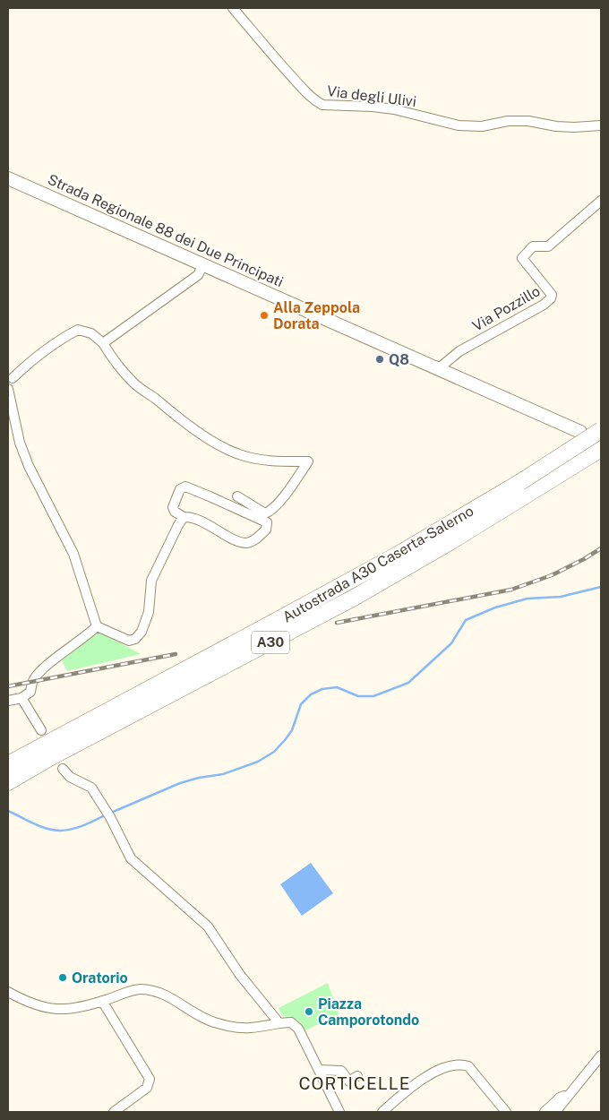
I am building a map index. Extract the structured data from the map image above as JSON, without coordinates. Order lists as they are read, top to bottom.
{
  "streets": {
    "highway": ["Autostrada A30 Caserta-Salerno", "A30"],
    "main road": ["Strada Regionale 88 dei Due Principati"],
    "street": ["Via degli Ulivi", "Via Pozzillo"]
  },
  "crossings": [
    ["Strada Regionale 88 dei Due Principati", "Via Pozzillo"]
  ],
  "districts": ["CORTICELLE"],
  "places": [
    "Alla Zeppola Dorata",
    "Q8",
    "Oratorio",
    "Piazza Camporotondo"
  ]
}
